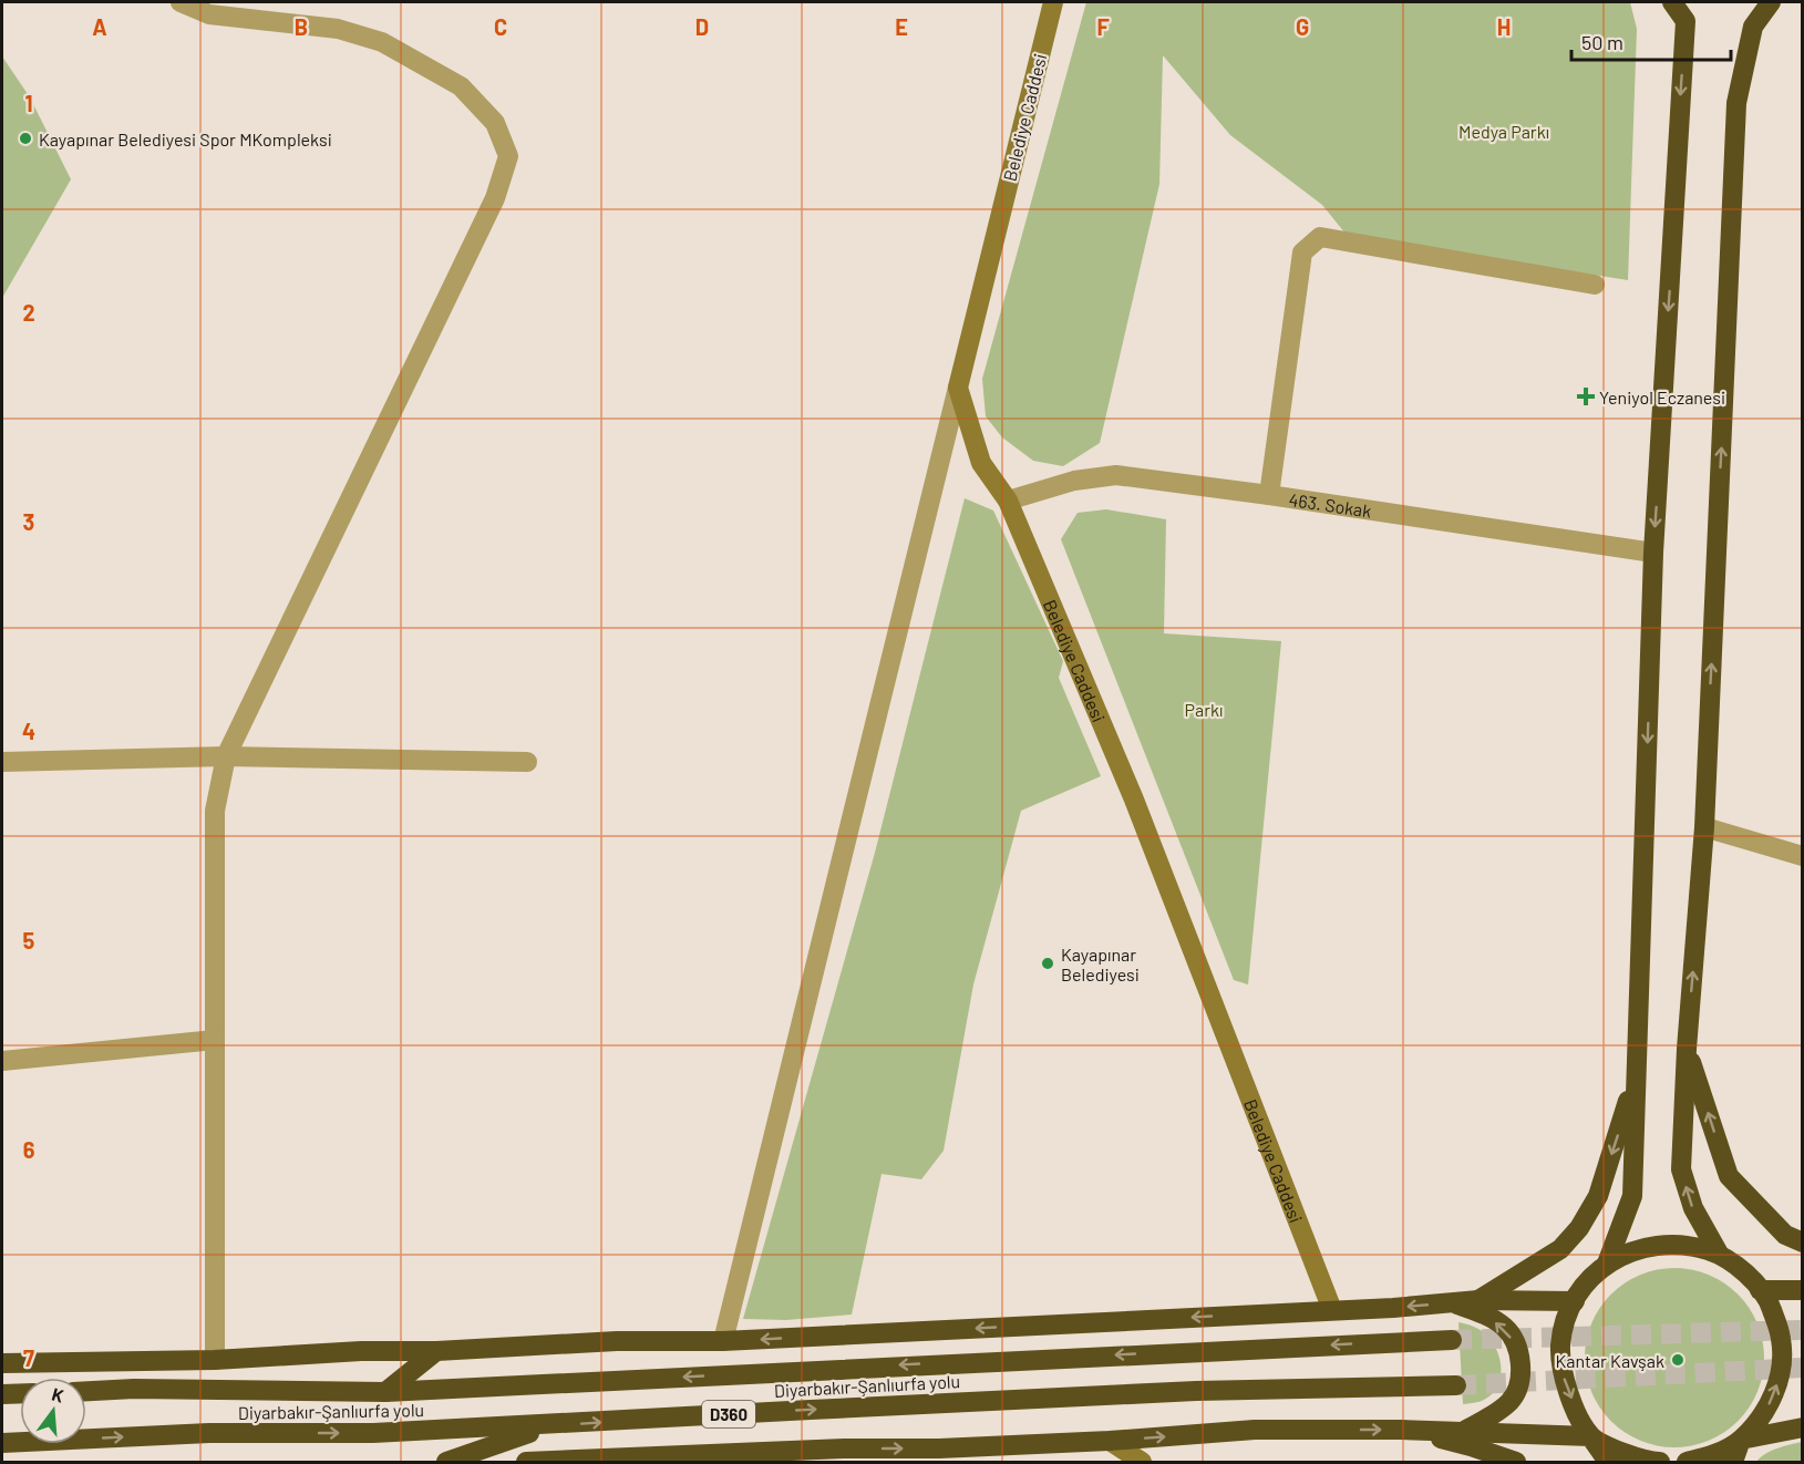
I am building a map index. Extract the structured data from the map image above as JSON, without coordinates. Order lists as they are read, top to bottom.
{
  "streets": {
    "highway": ["Diyarbakır-Şanlıurfa yolu", "D360"],
    "street": ["Belediye Caddesi", "463. Sokak"]
  },
  "crossings": [
    ["Belediye Caddesi", "463. Sokak"]
  ],
  "parks": ["Medya Parkı", "Parkı"],
  "places": {
    "other": ["Kayapınar Belediyesi Spor MKompleksi", "Kayapınar Belediyesi", "Kantar Kavşak"],
    "health": ["Yeniyol Eczanesi"]
  },
  "scale_bar": "50 m",
  "north": "top",
  "grid": {
    "columns": [
      "A",
      "B",
      "C",
      "D",
      "E",
      "F",
      "G",
      "H"
    ],
    "rows": [
      "1",
      "2",
      "3",
      "4",
      "5",
      "6",
      "7"
    ]
  }
}
